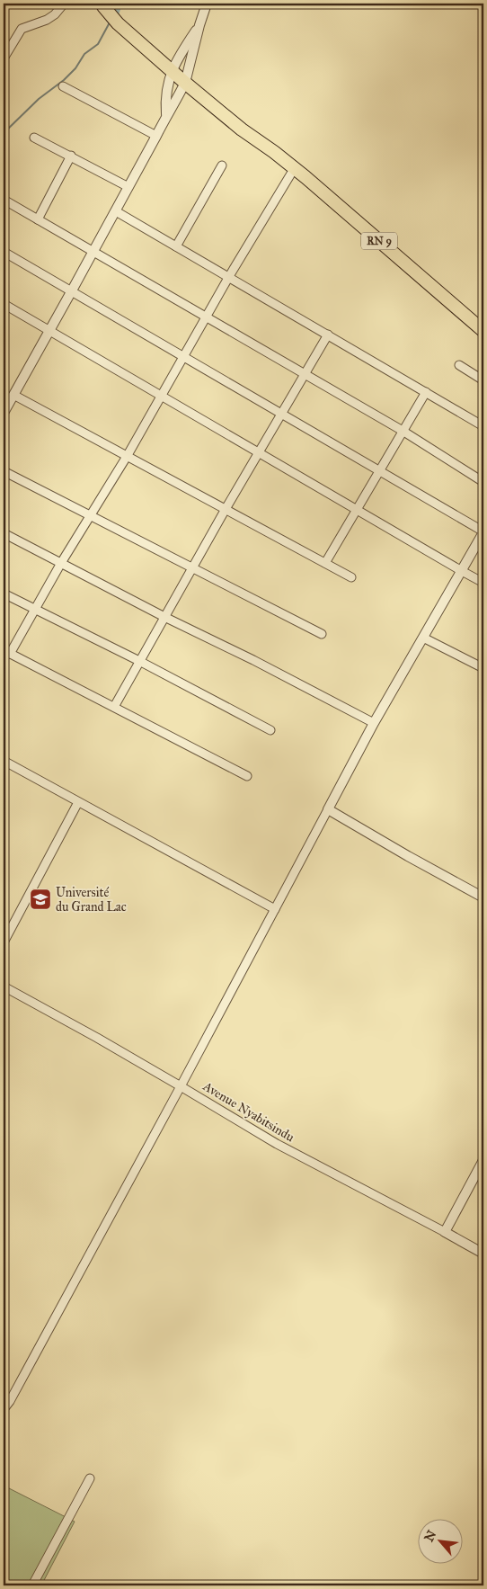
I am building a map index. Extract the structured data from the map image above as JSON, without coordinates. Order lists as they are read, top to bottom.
{
  "streets": {
    "main road": ["RN 9"],
    "street": ["Avenue Nyabitsindu"]
  },
  "places": {
    "school or university": ["Université du Grand Lac"]
  },
  "north": "top left"
}
